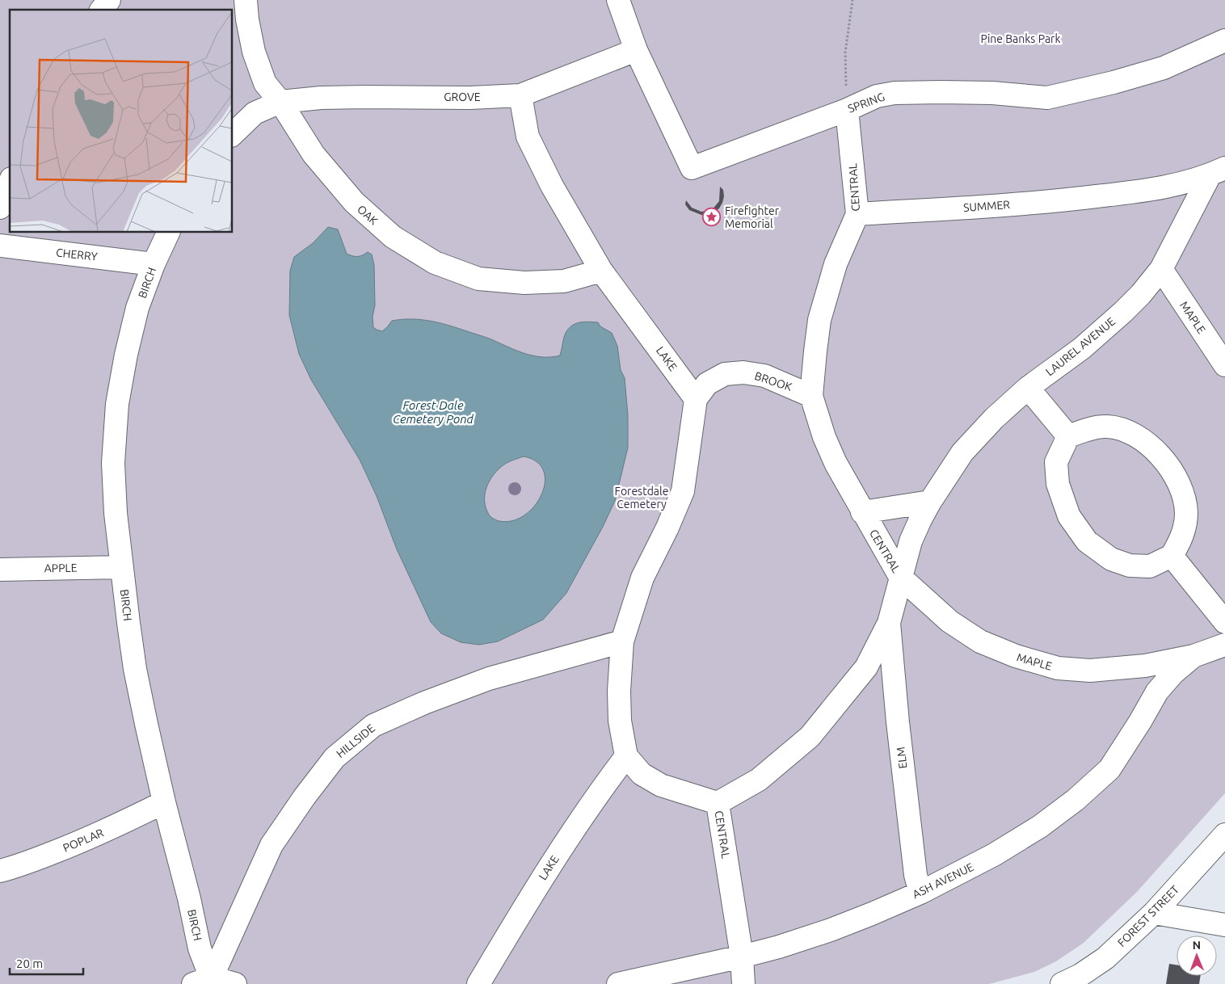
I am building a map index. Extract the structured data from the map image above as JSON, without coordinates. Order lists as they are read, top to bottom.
{
  "streets": {
    "street": [
      "GROVE",
      "SPRING",
      "CENTRAL",
      "SUMMER",
      "OAK",
      "CHERRY",
      "BIRCH",
      "MAPLE",
      "LAUREL AVENUE",
      "LAKE",
      "BROOK",
      "APPLE",
      "HILLSIDE",
      "ELM",
      "POPLAR",
      "ASH AVENUE",
      "FOREST STREET"
    ]
  },
  "crossings": [
    ["GROVE", "SPRING"],
    ["GROVE", "OAK"],
    ["GROVE", "LAKE"],
    ["SPRING", "CENTRAL"],
    ["CENTRAL", "SUMMER"],
    ["CENTRAL", "MAPLE"],
    ["CENTRAL", "LAUREL AVENUE"],
    ["CENTRAL", "BROOK"],
    ["CENTRAL", "ELM"],
    ["CENTRAL", "ASH AVENUE"],
    ["SUMMER", "LAUREL AVENUE"],
    ["OAK", "LAKE"],
    ["CHERRY", "BIRCH"],
    ["BIRCH", "APPLE"],
    ["BIRCH", "HILLSIDE"],
    ["BIRCH", "POPLAR"],
    ["MAPLE", "LAUREL AVENUE"],
    ["MAPLE", "ASH AVENUE"],
    ["LAKE", "BROOK"],
    ["ELM", "ASH AVENUE"]
  ],
  "water": ["Forest Dale Cemetery Pond"],
  "parks": ["Pine Banks Park", "Forestdale Cemetery"],
  "places": {
    "place": ["Firefighter Memorial"]
  },
  "scale_bar": "20 m",
  "north": "top"
}
